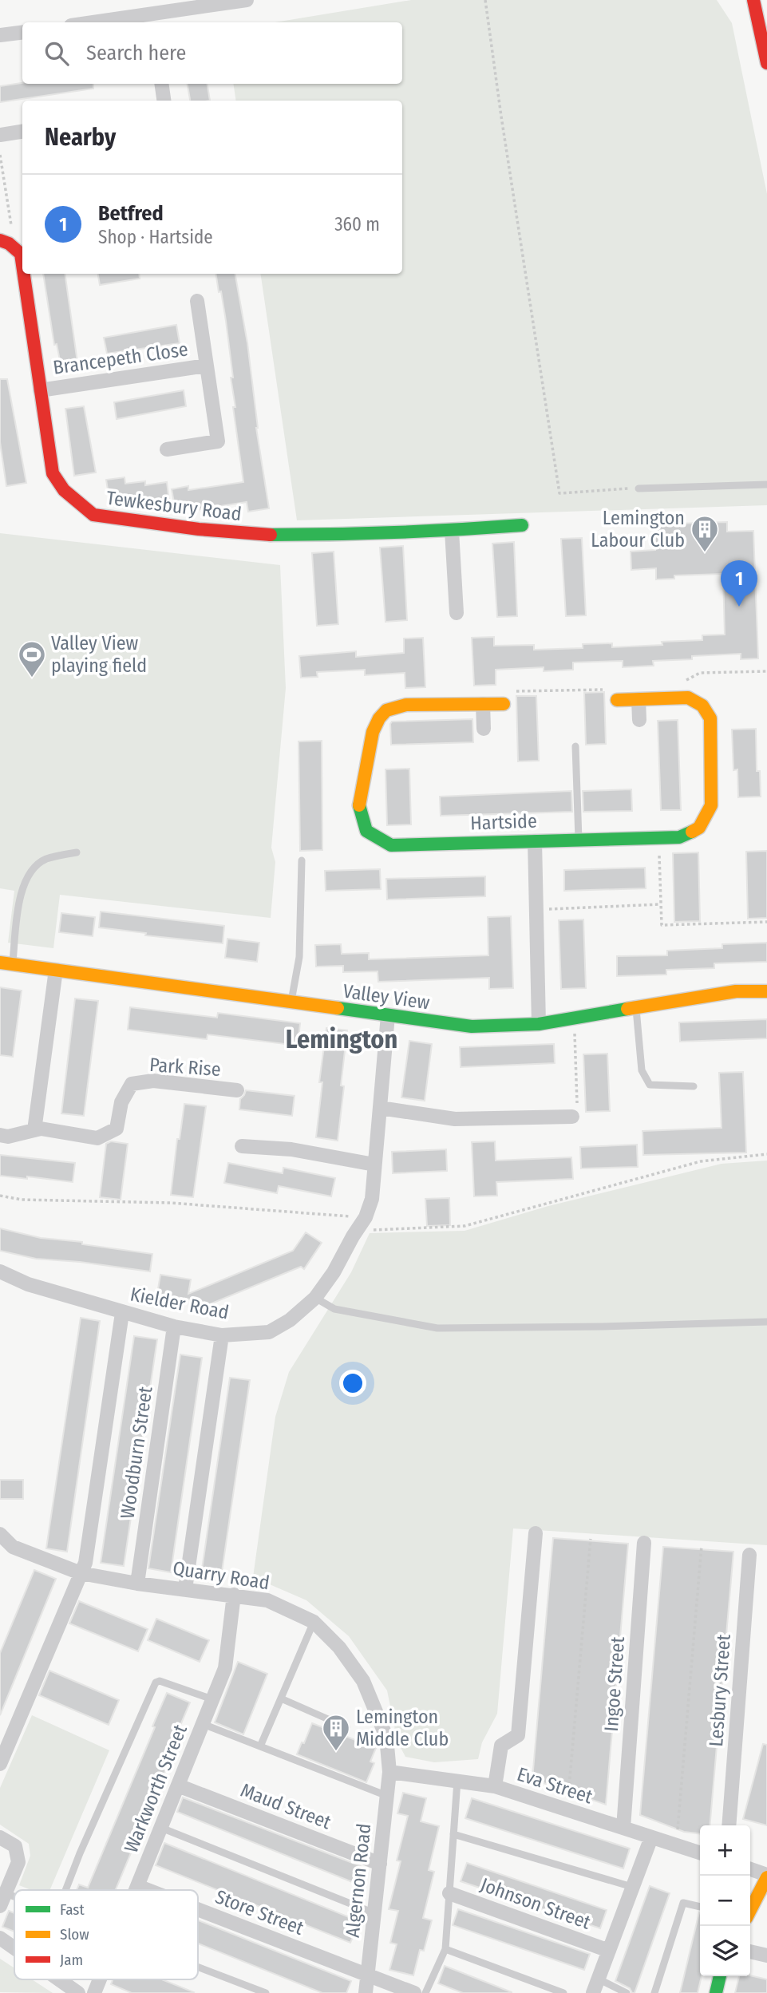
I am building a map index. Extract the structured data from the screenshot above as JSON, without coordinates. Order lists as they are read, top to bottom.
{
  "streets": {
    "street": [
      "Brancepeth Close",
      "Tewkesbury Road",
      "Hartside",
      "Valley View",
      "Park Rise",
      "Kielder Road",
      "Woodburn Street",
      "Quarry Road",
      "Ingoe Street",
      "Lesbury Street",
      "Eva Street",
      "Warkworth Street",
      "Maud Street",
      "Algernon Road",
      "Johnson Street",
      "Store Street"
    ]
  },
  "crossings": [
    ["Brancepeth Close", "Tewkesbury Road"],
    ["Valley View", "Kielder Road"],
    ["Kielder Road", "Woodburn Street"],
    ["Woodburn Street", "Quarry Road"],
    ["Quarry Road", "Eva Street"],
    ["Quarry Road", "Warkworth Street"],
    ["Quarry Road", "Algernon Road"],
    ["Ingoe Street", "Eva Street"],
    ["Eva Street", "Algernon Road"],
    ["Warkworth Street", "Maud Street"],
    ["Warkworth Street", "Store Street"],
    ["Maud Street", "Algernon Road"],
    ["Algernon Road", "Store Street"]
  ],
  "districts": ["Lemington"],
  "places": {
    "building": ["Lemington Labour Club", "Lemington Middle Club"],
    "sports": ["Valley View playing field"]
  },
  "legend": ["Fast", "Slow", "Jam"],
  "page": {
    "search": "Search here",
    "heading": "Nearby",
    "list": [
      {
        "mark": "1",
        "name": "Betfred",
        "note": "Shop · Hartside",
        "value": "360 m"
      }
    ],
    "pins": "1",
    "map_buttons": ["+", "−"]
  }
}
